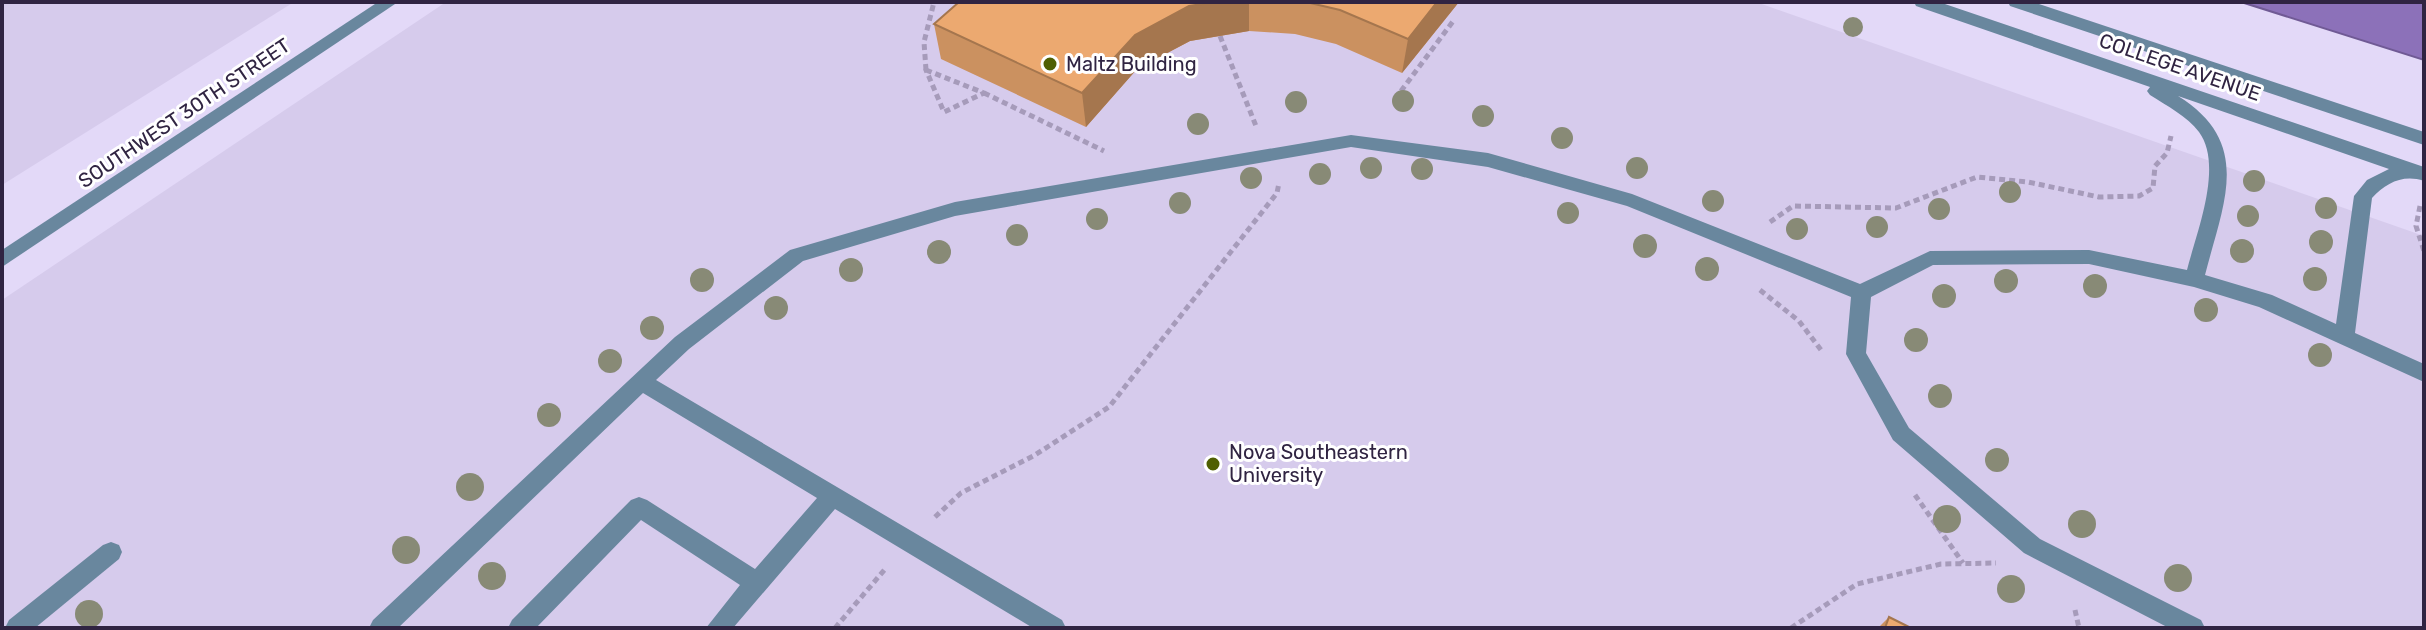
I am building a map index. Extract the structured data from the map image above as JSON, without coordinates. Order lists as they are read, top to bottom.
{
  "streets": {
    "street": ["COLLEGE AVENUE", "SOUTHWEST 30TH STREET"]
  },
  "places": ["Maltz Building", "Nova Southeastern University"]
}
